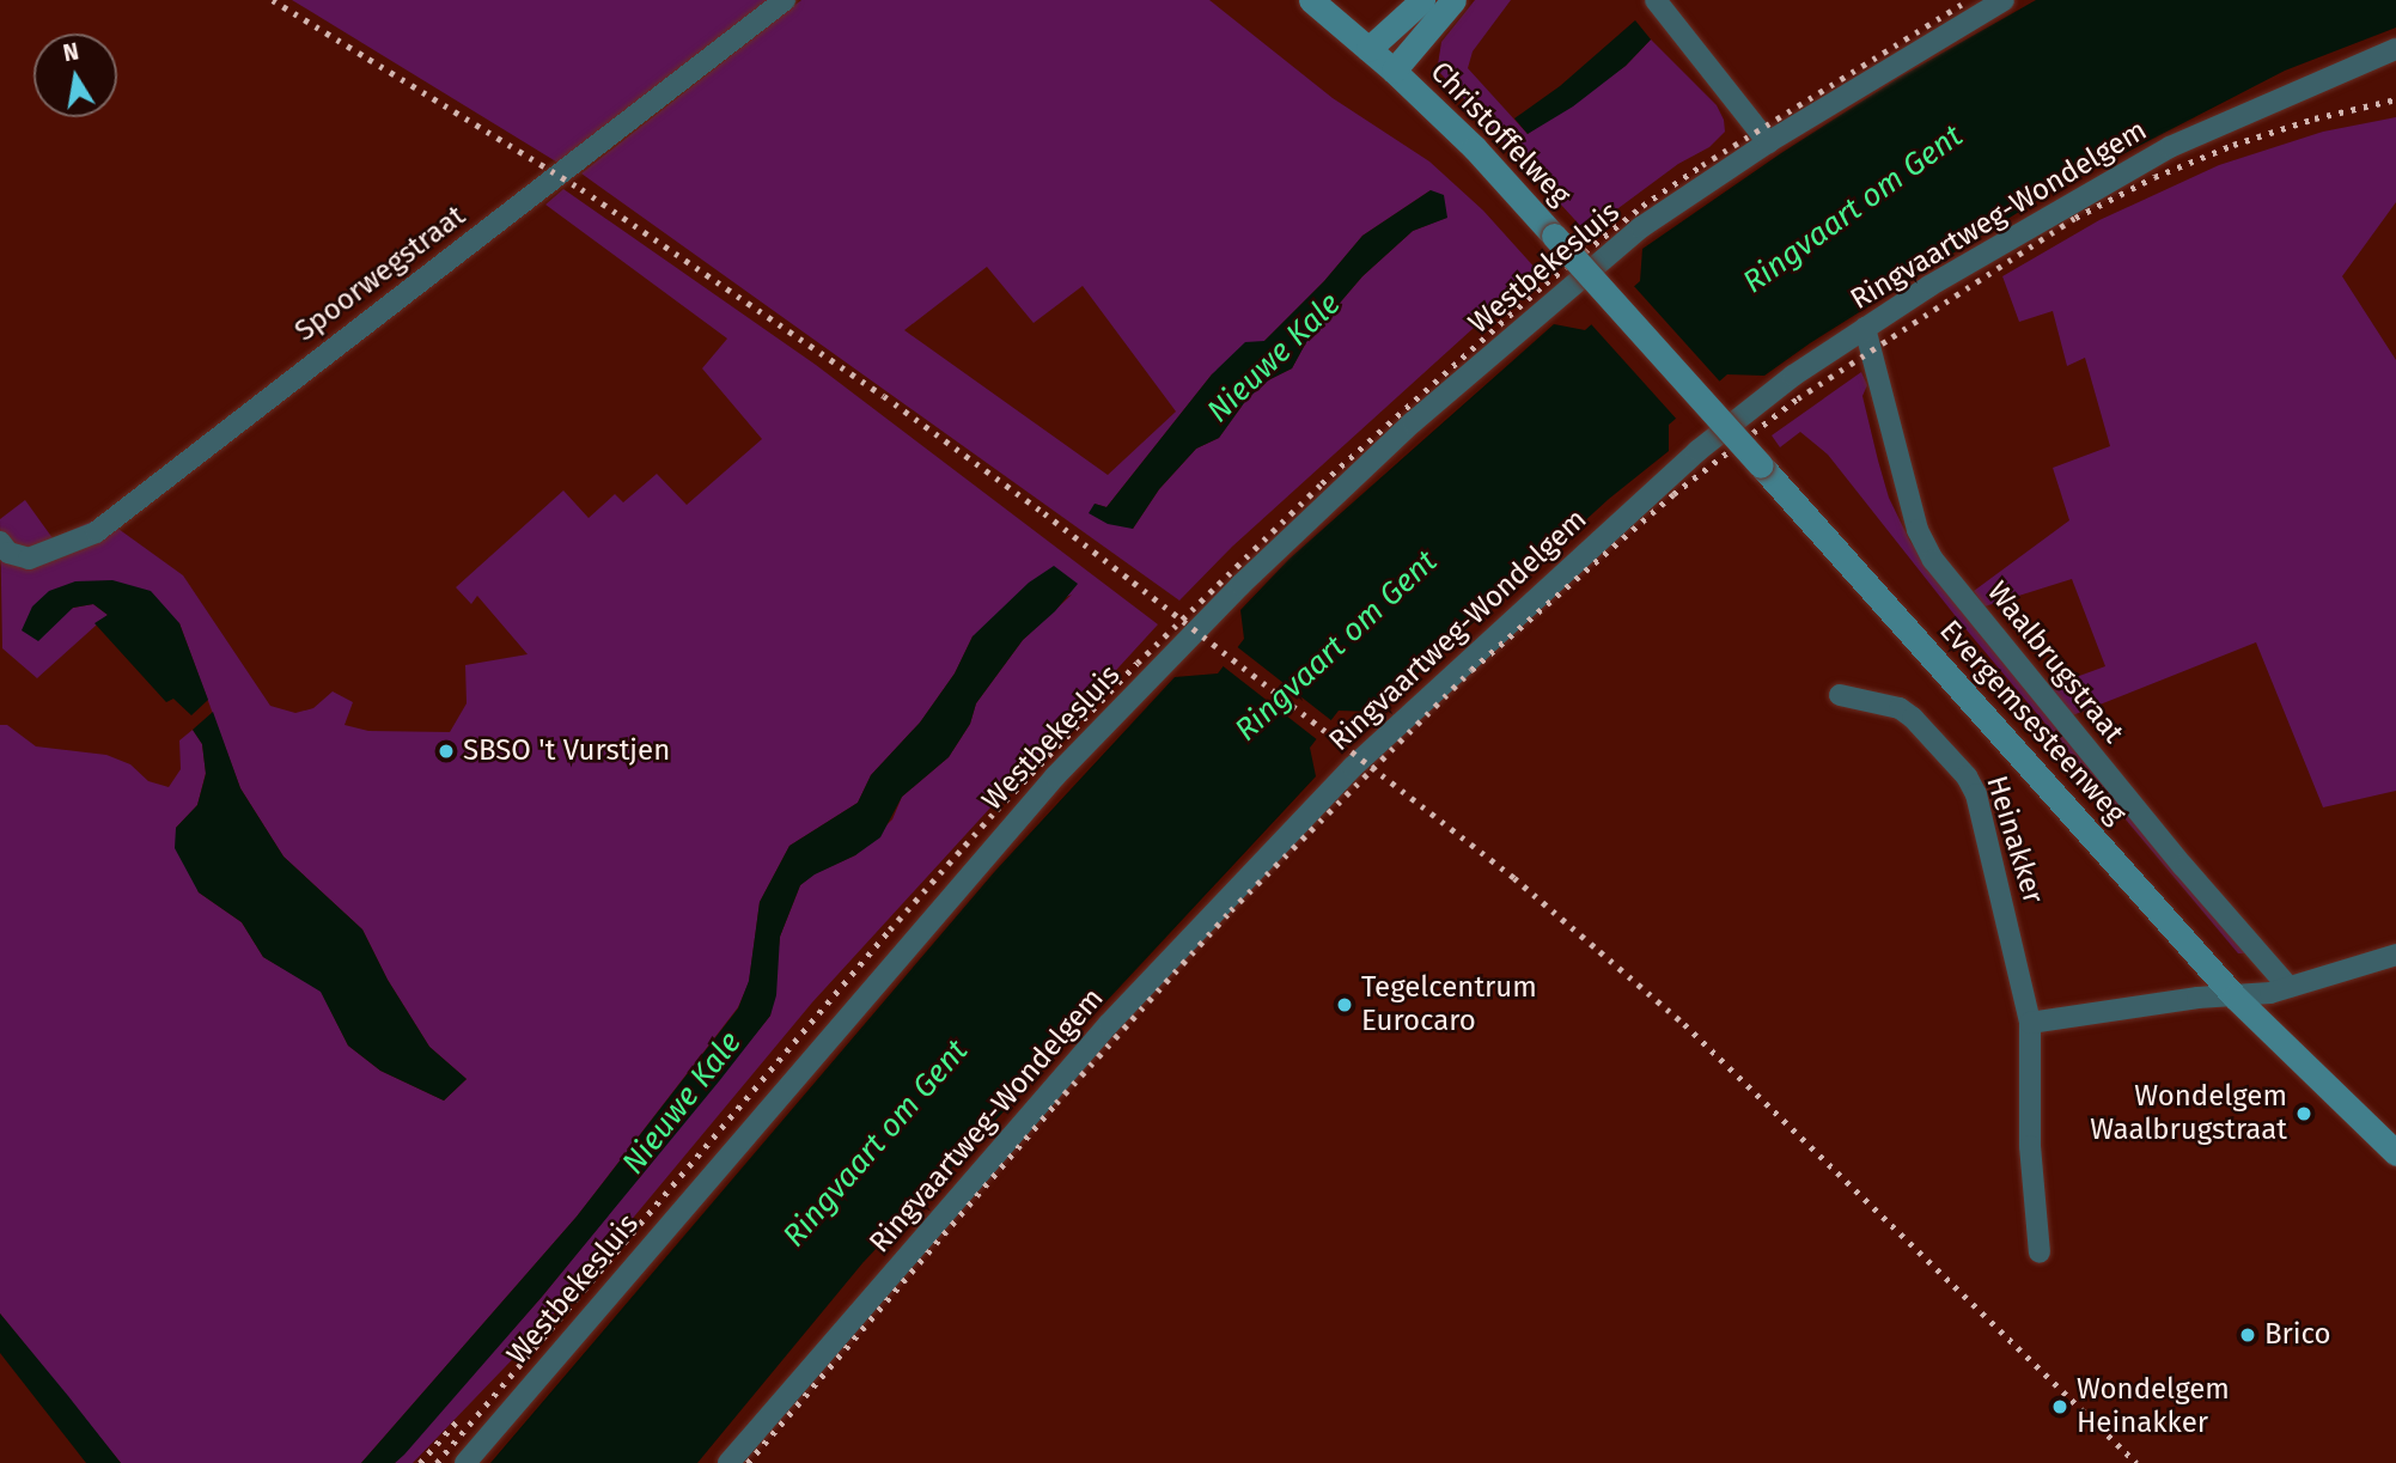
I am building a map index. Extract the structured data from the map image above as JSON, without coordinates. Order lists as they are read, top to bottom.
{
  "streets": {
    "main road": ["Christoffelweg", "Evergemsesteenweg"],
    "street": [
      "Ringvaartweg-Wondelgem",
      "Westbekesluis",
      "Spoorwegstraat",
      "Waalbrugstraat",
      "Heinakker"
    ]
  },
  "crossings": [
    ["Christoffelweg", "Evergemsesteenweg"],
    ["Ringvaartweg-Wondelgem", "Waalbrugstraat"]
  ],
  "water": ["Ringvaart om Gent", "Nieuwe Kale"],
  "places": [
    "SBSO 't Vurstjen",
    "Tegelcentrum Eurocaro",
    "Wondelgem Waalbrugstraat",
    "Brico",
    "Wondelgem Heinakker"
  ],
  "north": "top"
}
